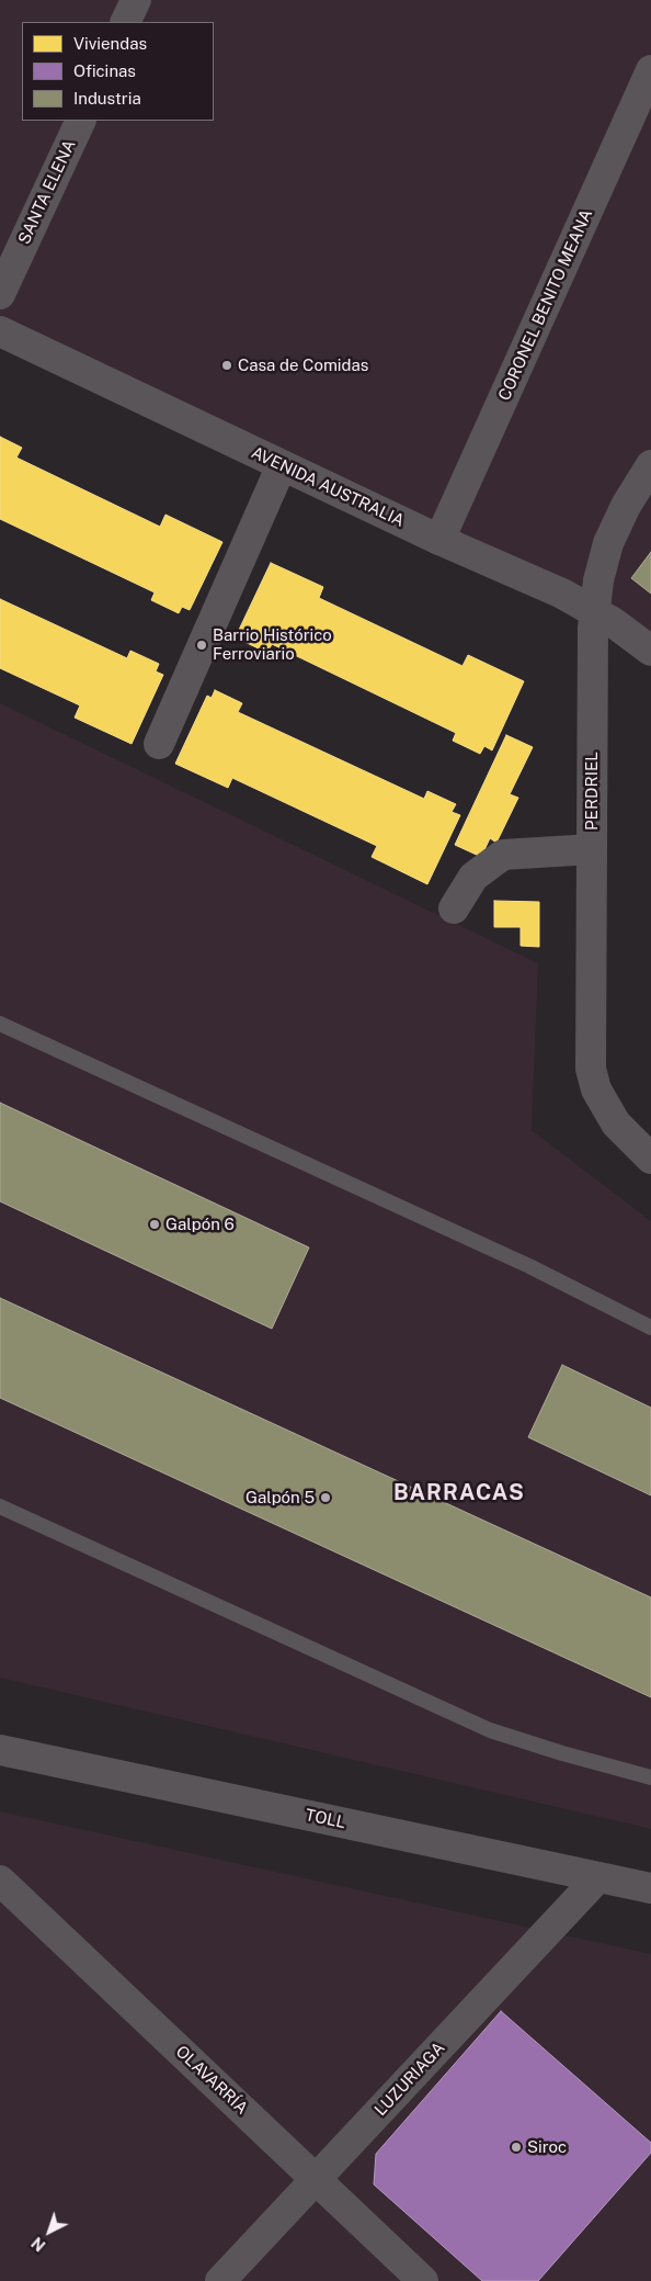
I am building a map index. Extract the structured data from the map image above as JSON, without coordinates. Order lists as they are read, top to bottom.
{
  "streets": {
    "street": [
      "SANTA ELENA",
      "CORONEL BENITO MEANA",
      "AVENIDA AUSTRALIA",
      "PERDRIEL",
      "TOLL",
      "LUZURIAGA",
      "OLAVARRÍA"
    ]
  },
  "crossings": [
    ["CORONEL BENITO MEANA", "AVENIDA AUSTRALIA"],
    ["AVENIDA AUSTRALIA", "PERDRIEL"],
    ["TOLL", "LUZURIAGA"],
    ["LUZURIAGA", "OLAVARRÍA"]
  ],
  "districts": ["BARRACAS"],
  "places": [
    "Casa de Comidas",
    "Barrio Histórico Ferroviario",
    "Galpón 6",
    "Galpón 5",
    "Siroc"
  ],
  "legend": ["Viviendas", "Oficinas", "Industria"],
  "north": "bottom left"
}
